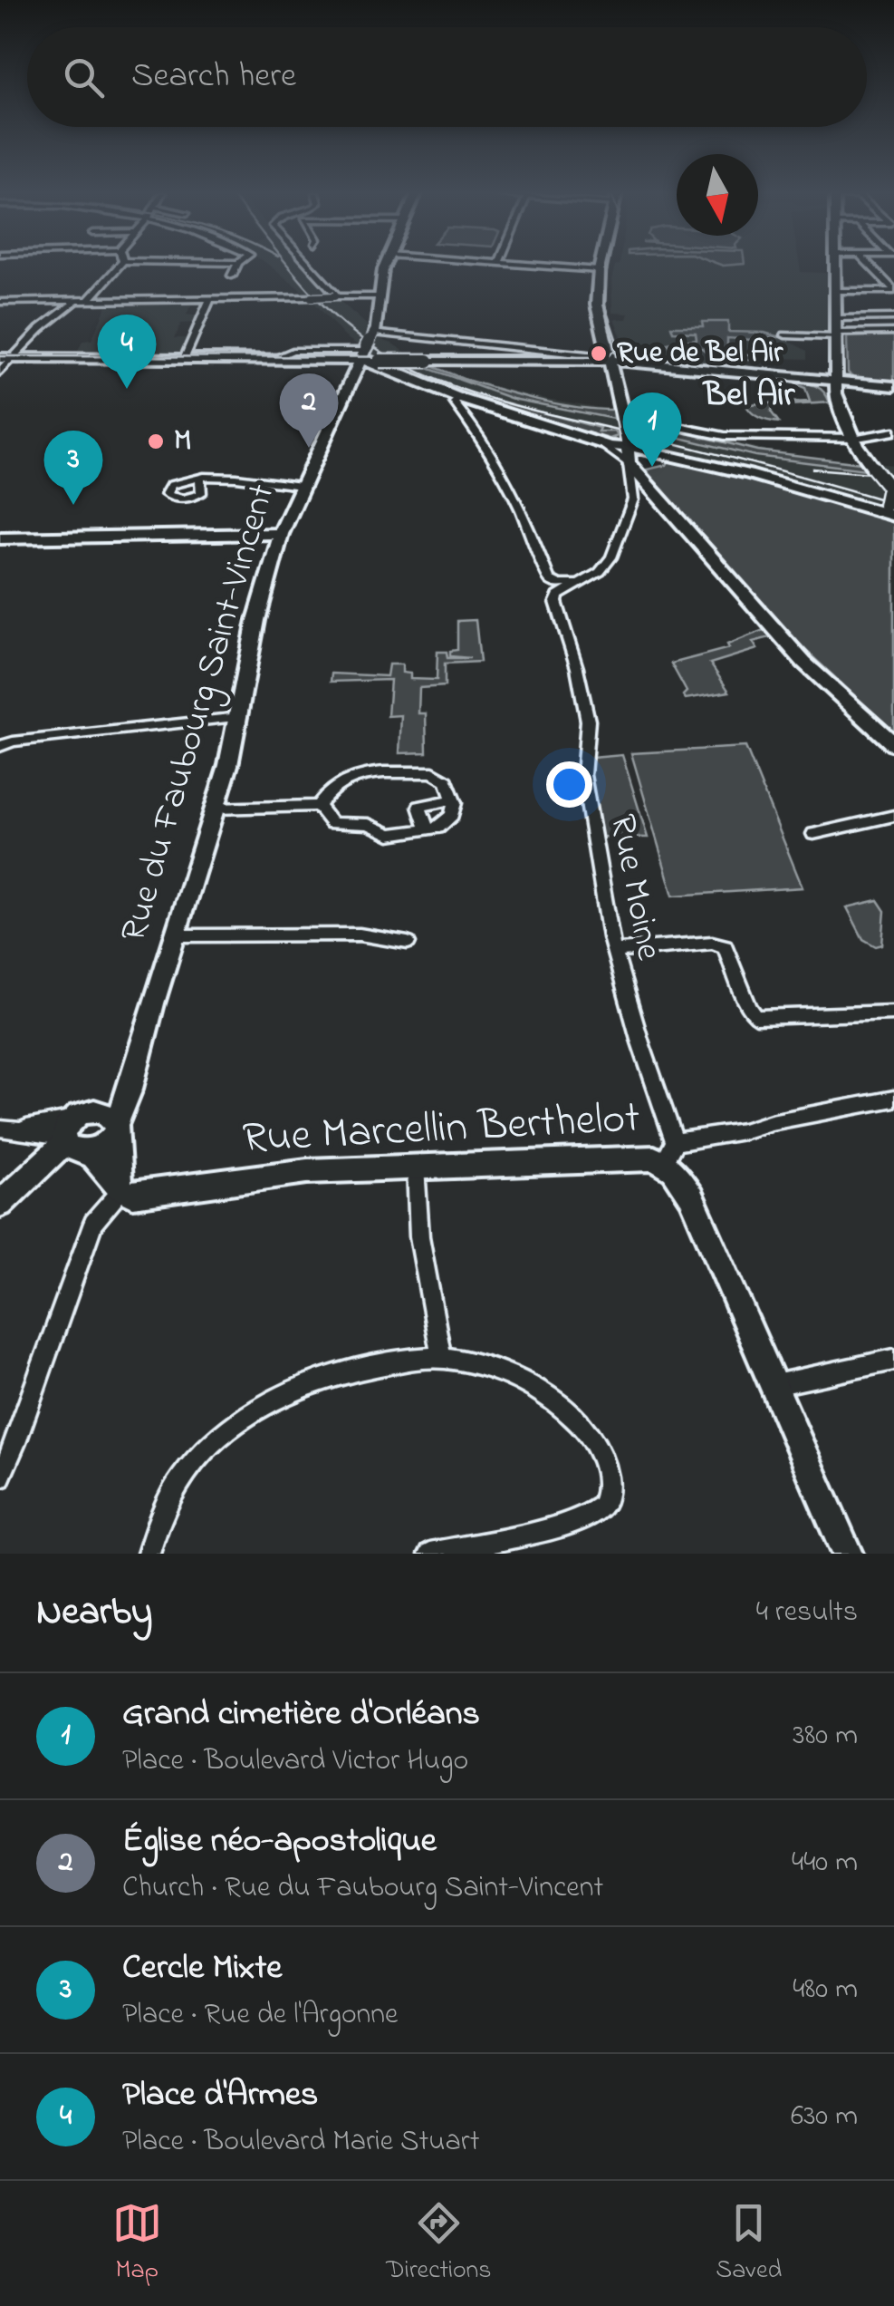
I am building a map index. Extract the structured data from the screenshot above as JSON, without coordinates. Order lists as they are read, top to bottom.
{
  "streets": {
    "main road": ["Rue du Faubourg Saint-Vincent", "Rue Marcellin Berthelot"],
    "street": ["Rue Moine"]
  },
  "crossings": [
    ["Rue Moine", "Rue Marcellin Berthelot"]
  ],
  "districts": ["Bel Air"],
  "places": ["Rue de Bel Air", "M"],
  "north": "bottom",
  "page": {
    "search": "Search here",
    "pins": [
      "4",
      "2",
      "1",
      "3"
    ],
    "heading": ["Nearby", "4 results"],
    "list": [
      {
        "mark": "1",
        "name": "Grand cimetière d'Orléans",
        "note": "Place · Boulevard Victor Hugo",
        "value": "380 m"
      },
      {
        "mark": "2",
        "name": "Église néo-apostolique",
        "note": "Church · Rue du Faubourg Saint-Vincent",
        "value": "440 m"
      },
      {
        "mark": "3",
        "name": "Cercle Mixte",
        "note": "Place · Rue de l'Argonne",
        "value": "480 m"
      },
      {
        "mark": "4",
        "name": "Place d'Armes",
        "note": "Place · Boulevard Marie Stuart",
        "value": "630 m"
      }
    ],
    "nav": ["Map", "Directions", "Saved"]
  }
}
